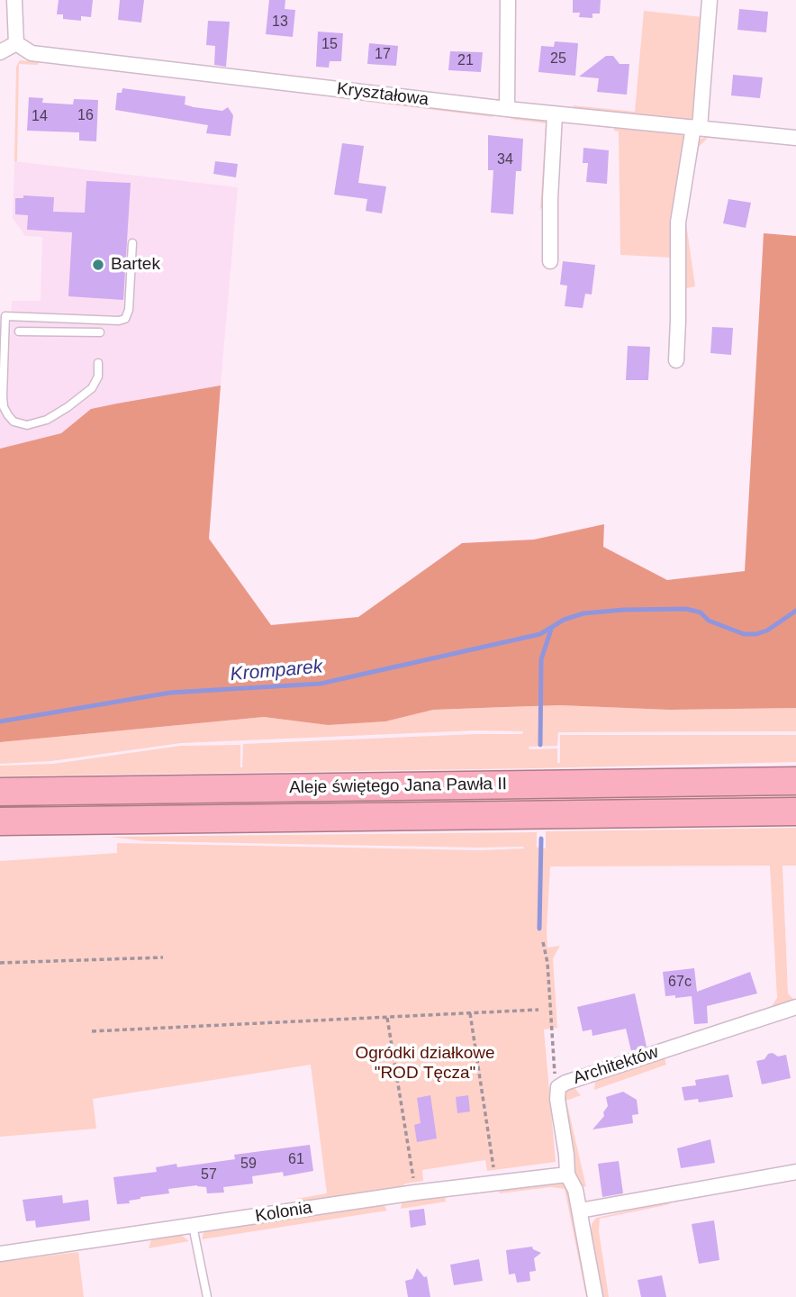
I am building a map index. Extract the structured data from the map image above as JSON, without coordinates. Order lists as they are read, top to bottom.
{
  "streets": {
    "highway": ["Aleje świętego Jana Pawła II"],
    "street": ["Kryształowa", "Architektów", "Kolonia"]
  },
  "crossings": [
    ["Architektów", "Kolonia"]
  ],
  "water": ["Kromparek"],
  "parks": ["Ogródki działkowe \"ROD Tęcza\""],
  "places": ["Bartek"],
  "house_numbers": [
    "13",
    "15",
    "17",
    "25",
    "21",
    "16",
    "14",
    "34",
    "67c",
    "61",
    "59",
    "57"
  ]
}
